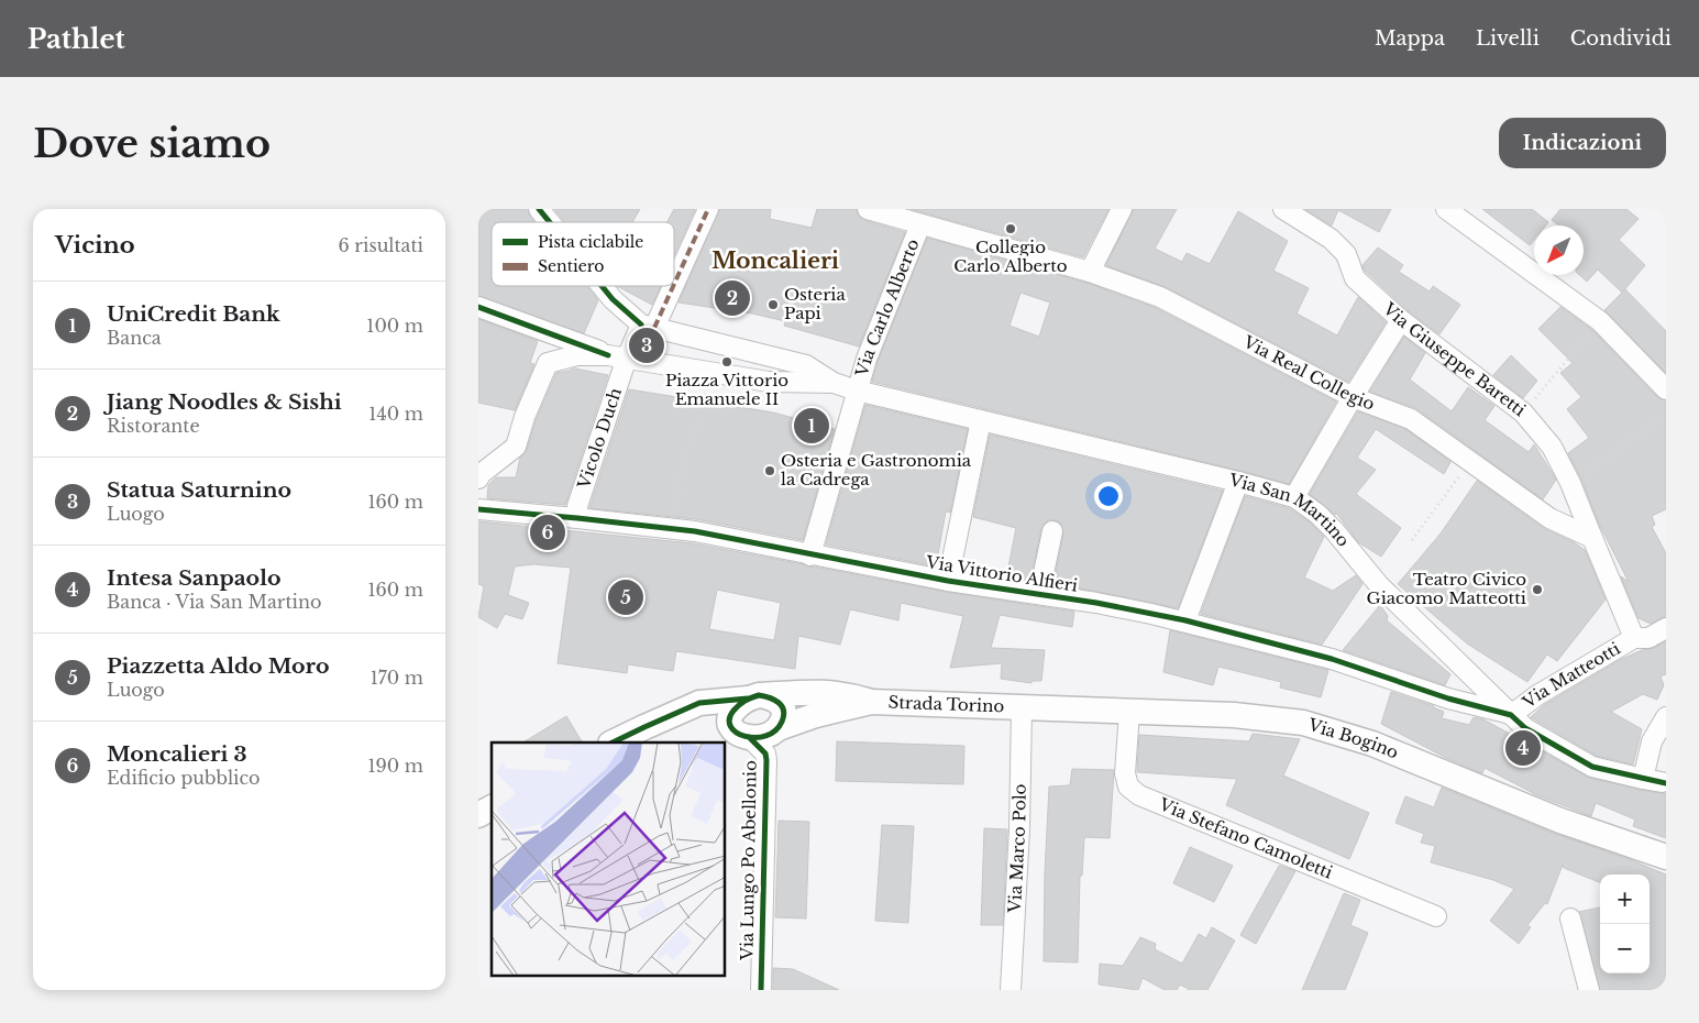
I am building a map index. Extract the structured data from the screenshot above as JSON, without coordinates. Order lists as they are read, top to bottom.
{
  "streets": {
    "main road": ["Strada Torino", "Via Bogino"],
    "street": [
      "Via Carlo Alberto",
      "Via Giuseppe Baretti",
      "Via Real Collegio",
      "Vicolo Duch",
      "Via San Martino",
      "Via Vittorio Alfieri",
      "Via Matteotti",
      "Via Stefano Camoletti",
      "Via Marco Polo",
      "Via Lungo Po Abellonio"
    ]
  },
  "crossings": [
    ["Via Carlo Alberto", "Via Real Collegio"],
    ["Via Carlo Alberto", "Via San Martino"],
    ["Via Carlo Alberto", "Via Vittorio Alfieri"],
    ["Via Giuseppe Baretti", "Via Real Collegio"],
    ["Vicolo Duch", "Via Vittorio Alfieri"],
    ["Via San Martino", "Via Vittorio Alfieri"],
    ["Via San Martino", "Via Matteotti"],
    ["Via Vittorio Alfieri", "Via Matteotti"],
    ["Strada Torino", "Via Bogino"],
    ["Strada Torino", "Via Marco Polo"],
    ["Strada Torino", "Via Lungo Po Abellonio"],
    ["Via Bogino", "Via Stefano Camoletti"],
    ["Via Bogino", "Via Marco Polo"]
  ],
  "districts": ["Moncalieri"],
  "places": [
    "Collegio Carlo Alberto",
    "Osteria Papi",
    "Piazza Vittorio Emanuele II",
    "Osteria e Gastronomia la Cadrega",
    "Teatro Civico Giacomo Matteotti"
  ],
  "legend": ["Pista ciclabile", "Sentiero"],
  "north": "bottom left",
  "page": {
    "header": "Pathlet",
    "nav": ["Mappa", "Livelli", "Condividi"],
    "buttons": "Indicazioni",
    "title": "Dove siamo",
    "heading": ["Vicino", "6 risultati"],
    "pins": [
      "2",
      "3",
      "1",
      "6",
      "5",
      "4"
    ],
    "list": [
      {
        "mark": "1",
        "name": "UniCredit Bank",
        "note": "Banca",
        "value": "100 m"
      },
      {
        "mark": "2",
        "name": "Jiang Noodles & Sishi",
        "note": "Ristorante",
        "value": "140 m"
      },
      {
        "mark": "3",
        "name": "Statua Saturnino",
        "note": "Luogo",
        "value": "160 m"
      },
      {
        "mark": "4",
        "name": "Intesa Sanpaolo",
        "note": "Banca · Via San Martino",
        "value": "160 m"
      },
      {
        "mark": "5",
        "name": "Piazzetta Aldo Moro",
        "note": "Luogo",
        "value": "170 m"
      },
      {
        "mark": "6",
        "name": "Moncalieri 3",
        "note": "Edificio pubblico",
        "value": "190 m"
      }
    ],
    "map_buttons": ["+", "−"]
  }
}
